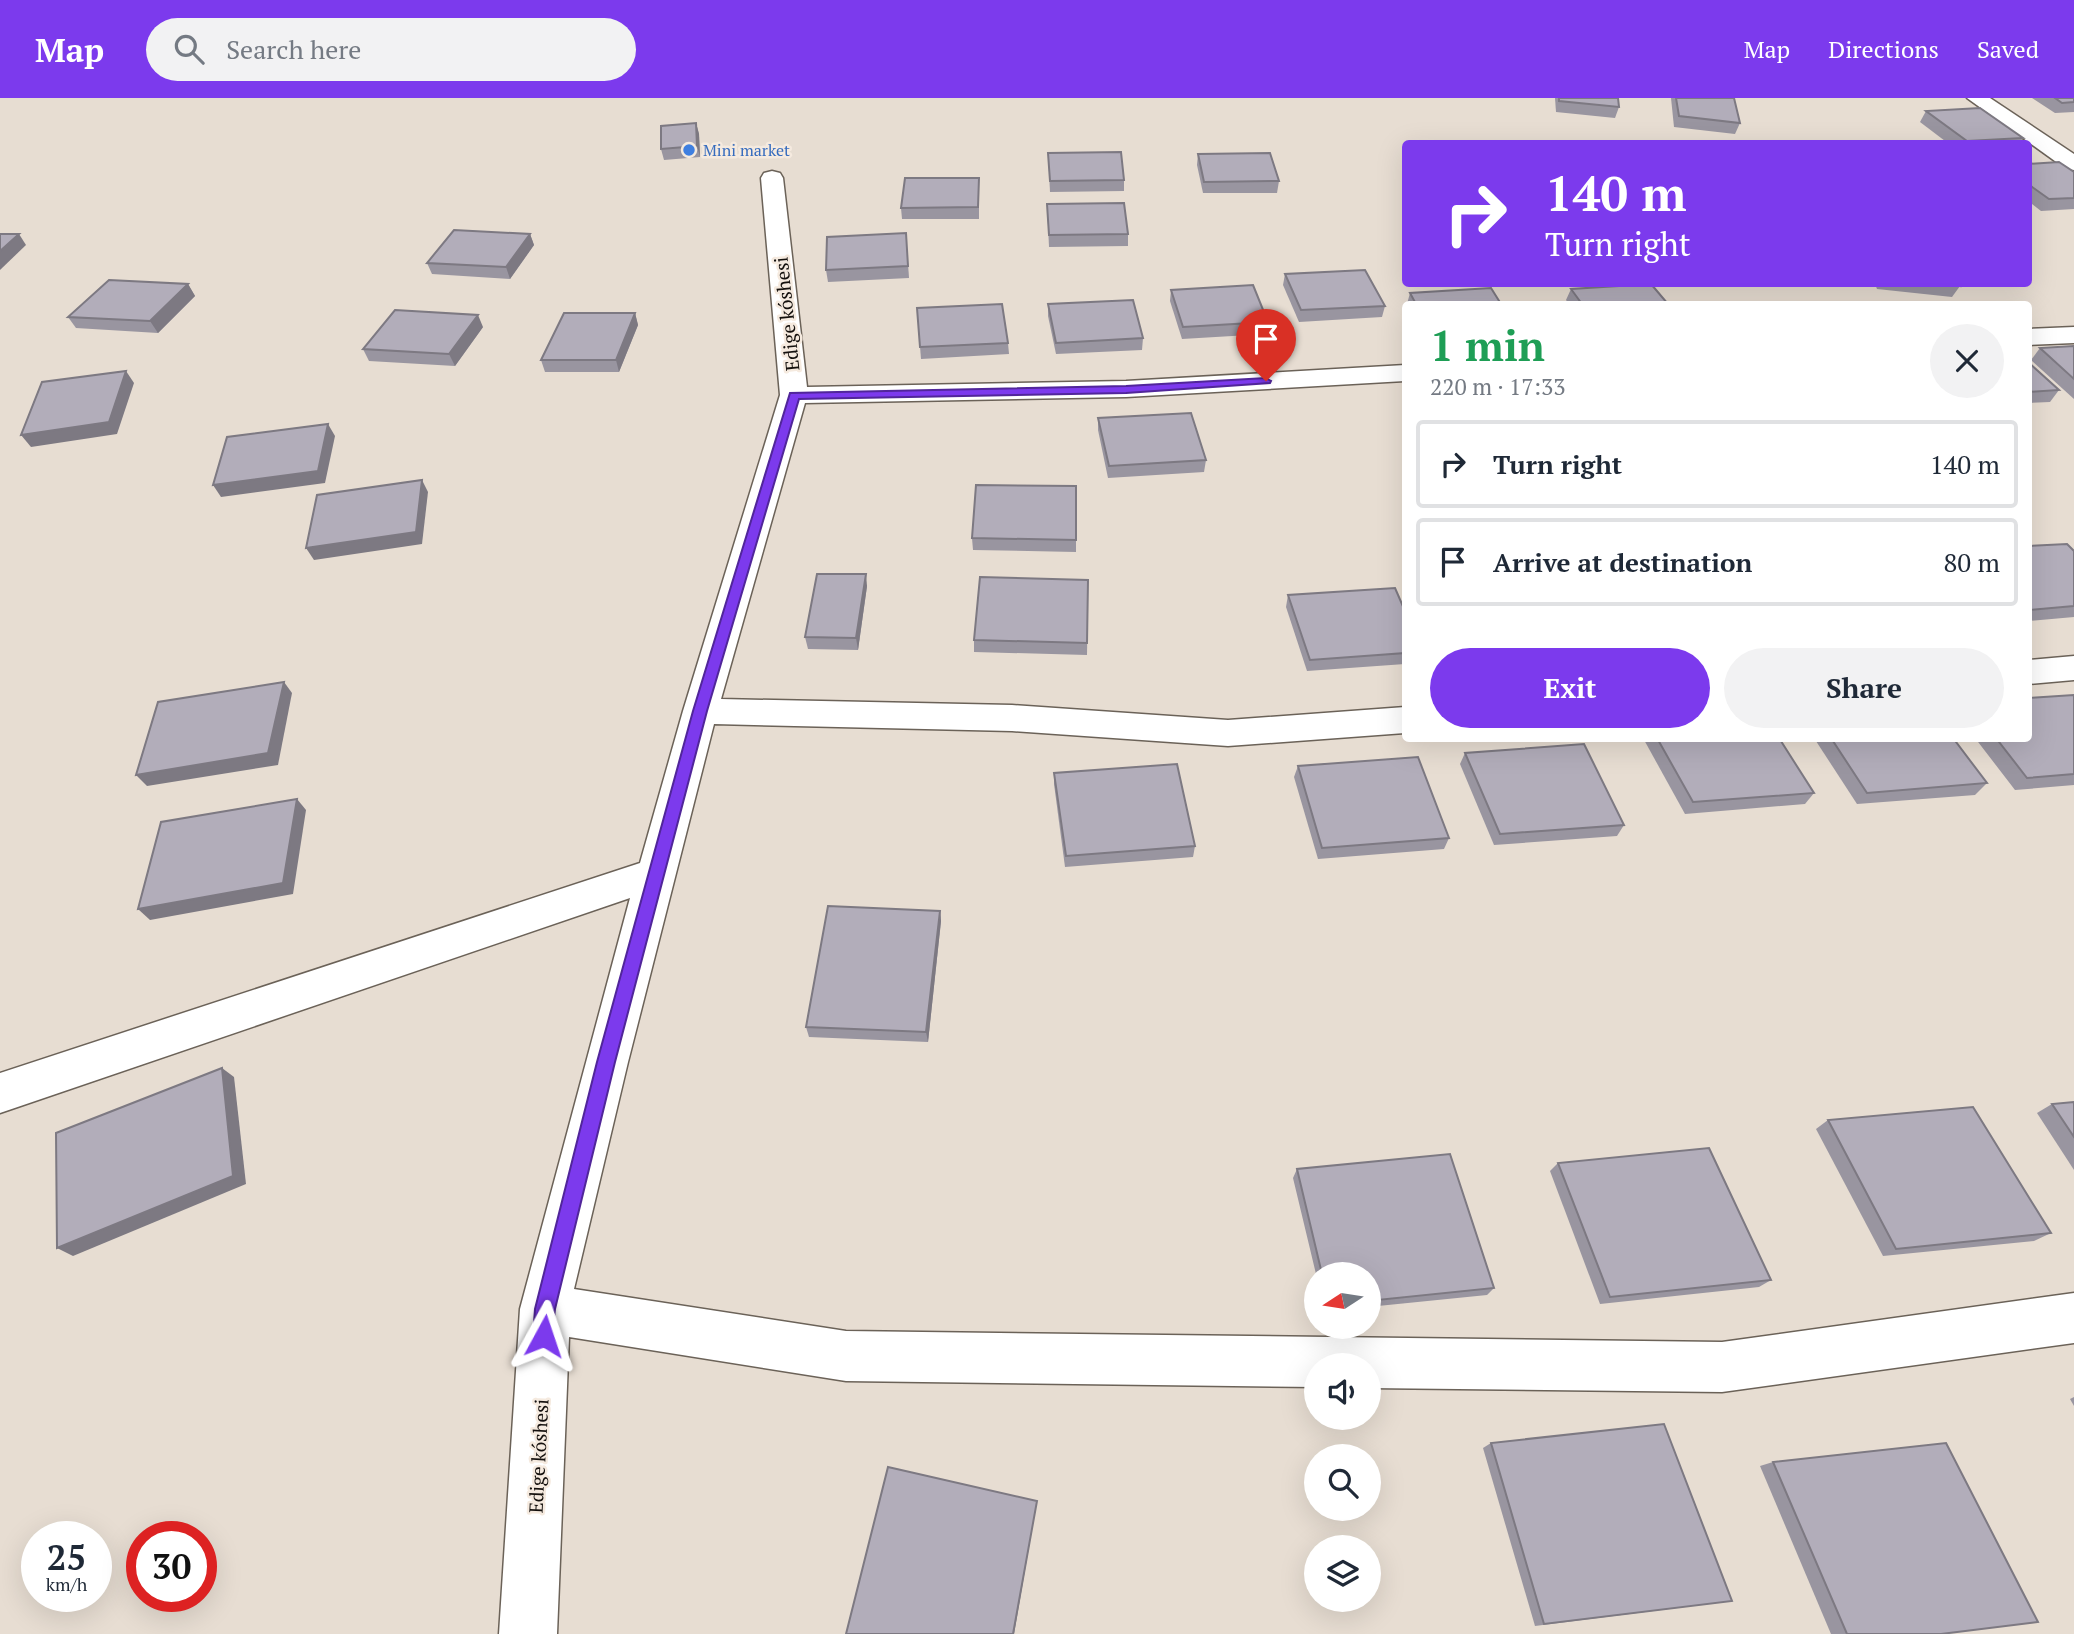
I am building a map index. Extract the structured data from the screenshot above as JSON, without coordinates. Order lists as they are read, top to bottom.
{
  "streets": {
    "street": ["Edige kóshesi"]
  },
  "places": ["Mini market"],
  "north": "left",
  "page": {
    "header": "Map",
    "search": "Search here",
    "nav": ["Map", "Directions", "Saved"],
    "turn": ["140 m", "Turn right"],
    "heading": ["1 min", "220 m · 17:33"],
    "list": [
      {
        "name": "Turn right",
        "value": "140 m"
      },
      {
        "name": "Arrive at destination",
        "value": "80 m"
      }
    ],
    "buttons": ["Exit", "Share"],
    "speed": "25 km/h",
    "limit": "30"
  }
}
